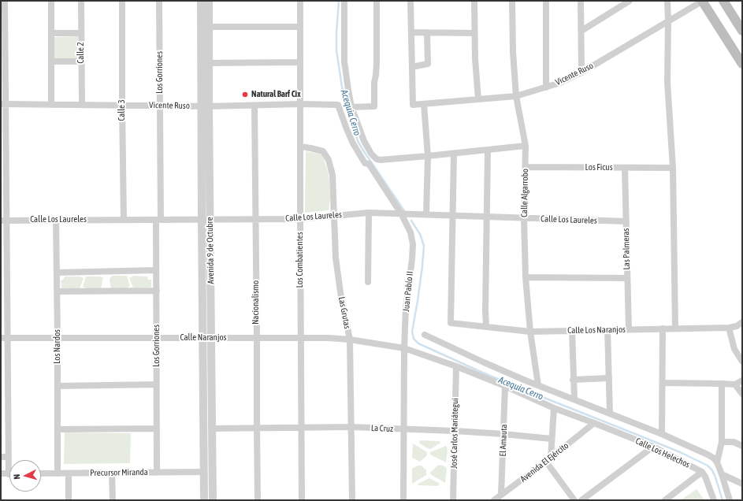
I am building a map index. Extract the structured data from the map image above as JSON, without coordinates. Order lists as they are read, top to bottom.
{
  "streets": {
    "street": [
      "Calle 2",
      "Los Gorriones",
      "Vicente Ruso",
      "Calle 3",
      "Los Ficus",
      "Calle Algarrobo",
      "Calle Los Laureles",
      "Las Palmeras",
      "Avenida 9 de Octubre",
      "Los Combatientes",
      "Juan Pablo II",
      "Nacionalismo",
      "Las Grutas",
      "Calle Los Naranjos",
      "Calle Naranjos",
      "Los Nardos",
      "La Cruz",
      "José Carlos Mariátegui",
      "El Amauta",
      "Calle Los Helechos",
      "Avenida El Ejército",
      "Precursor Miranda"
    ]
  },
  "crossings": [
    ["Calle 2", "Vicente Ruso"],
    ["Los Gorriones", "Vicente Ruso"],
    ["Los Gorriones", "Calle Los Laureles"],
    ["Los Gorriones", "Calle Naranjos"],
    ["Los Gorriones", "Precursor Miranda"],
    ["Vicente Ruso", "Calle 3"],
    ["Vicente Ruso", "Calle Algarrobo"],
    ["Vicente Ruso", "Avenida 9 de Octubre"],
    ["Vicente Ruso", "Los Combatientes"],
    ["Vicente Ruso", "Juan Pablo II"],
    ["Vicente Ruso", "Nacionalismo"],
    ["Calle 3", "Calle Los Laureles"],
    ["Los Ficus", "Calle Algarrobo"],
    ["Los Ficus", "Las Palmeras"],
    ["Calle Algarrobo", "Calle Los Laureles"],
    ["Calle Algarrobo", "Calle Los Naranjos"],
    ["Calle Los Laureles", "Las Palmeras"],
    ["Calle Los Laureles", "Avenida 9 de Octubre"],
    ["Calle Los Laureles", "Los Combatientes"],
    ["Calle Los Laureles", "Juan Pablo II"],
    ["Calle Los Laureles", "Nacionalismo"],
    ["Calle Los Laureles", "Las Grutas"],
    ["Calle Los Laureles", "Calle Los Naranjos"],
    ["Calle Los Laureles", "Los Nardos"],
    ["Las Palmeras", "Calle Los Naranjos"],
    ["Avenida 9 de Octubre", "Calle Naranjos"],
    ["Avenida 9 de Octubre", "La Cruz"],
    ["Avenida 9 de Octubre", "Precursor Miranda"],
    ["Los Combatientes", "Las Grutas"],
    ["Los Combatientes", "Calle Naranjos"],
    ["Los Combatientes", "La Cruz"],
    ["Juan Pablo II", "Calle Naranjos"],
    ["Juan Pablo II", "La Cruz"],
    ["Nacionalismo", "Calle Naranjos"],
    ["Nacionalismo", "La Cruz"],
    ["Las Grutas", "Calle Naranjos"],
    ["Las Grutas", "La Cruz"],
    ["Calle Naranjos", "Los Nardos"],
    ["Los Nardos", "Precursor Miranda"],
    ["La Cruz", "José Carlos Mariátegui"],
    ["La Cruz", "El Amauta"],
    ["El Amauta", "Avenida El Ejército"],
    ["Calle Los Helechos", "Avenida El Ejército"]
  ],
  "water": ["Acequia Cerro"],
  "places": ["Natural Barf Cix"],
  "north": "left"
}
